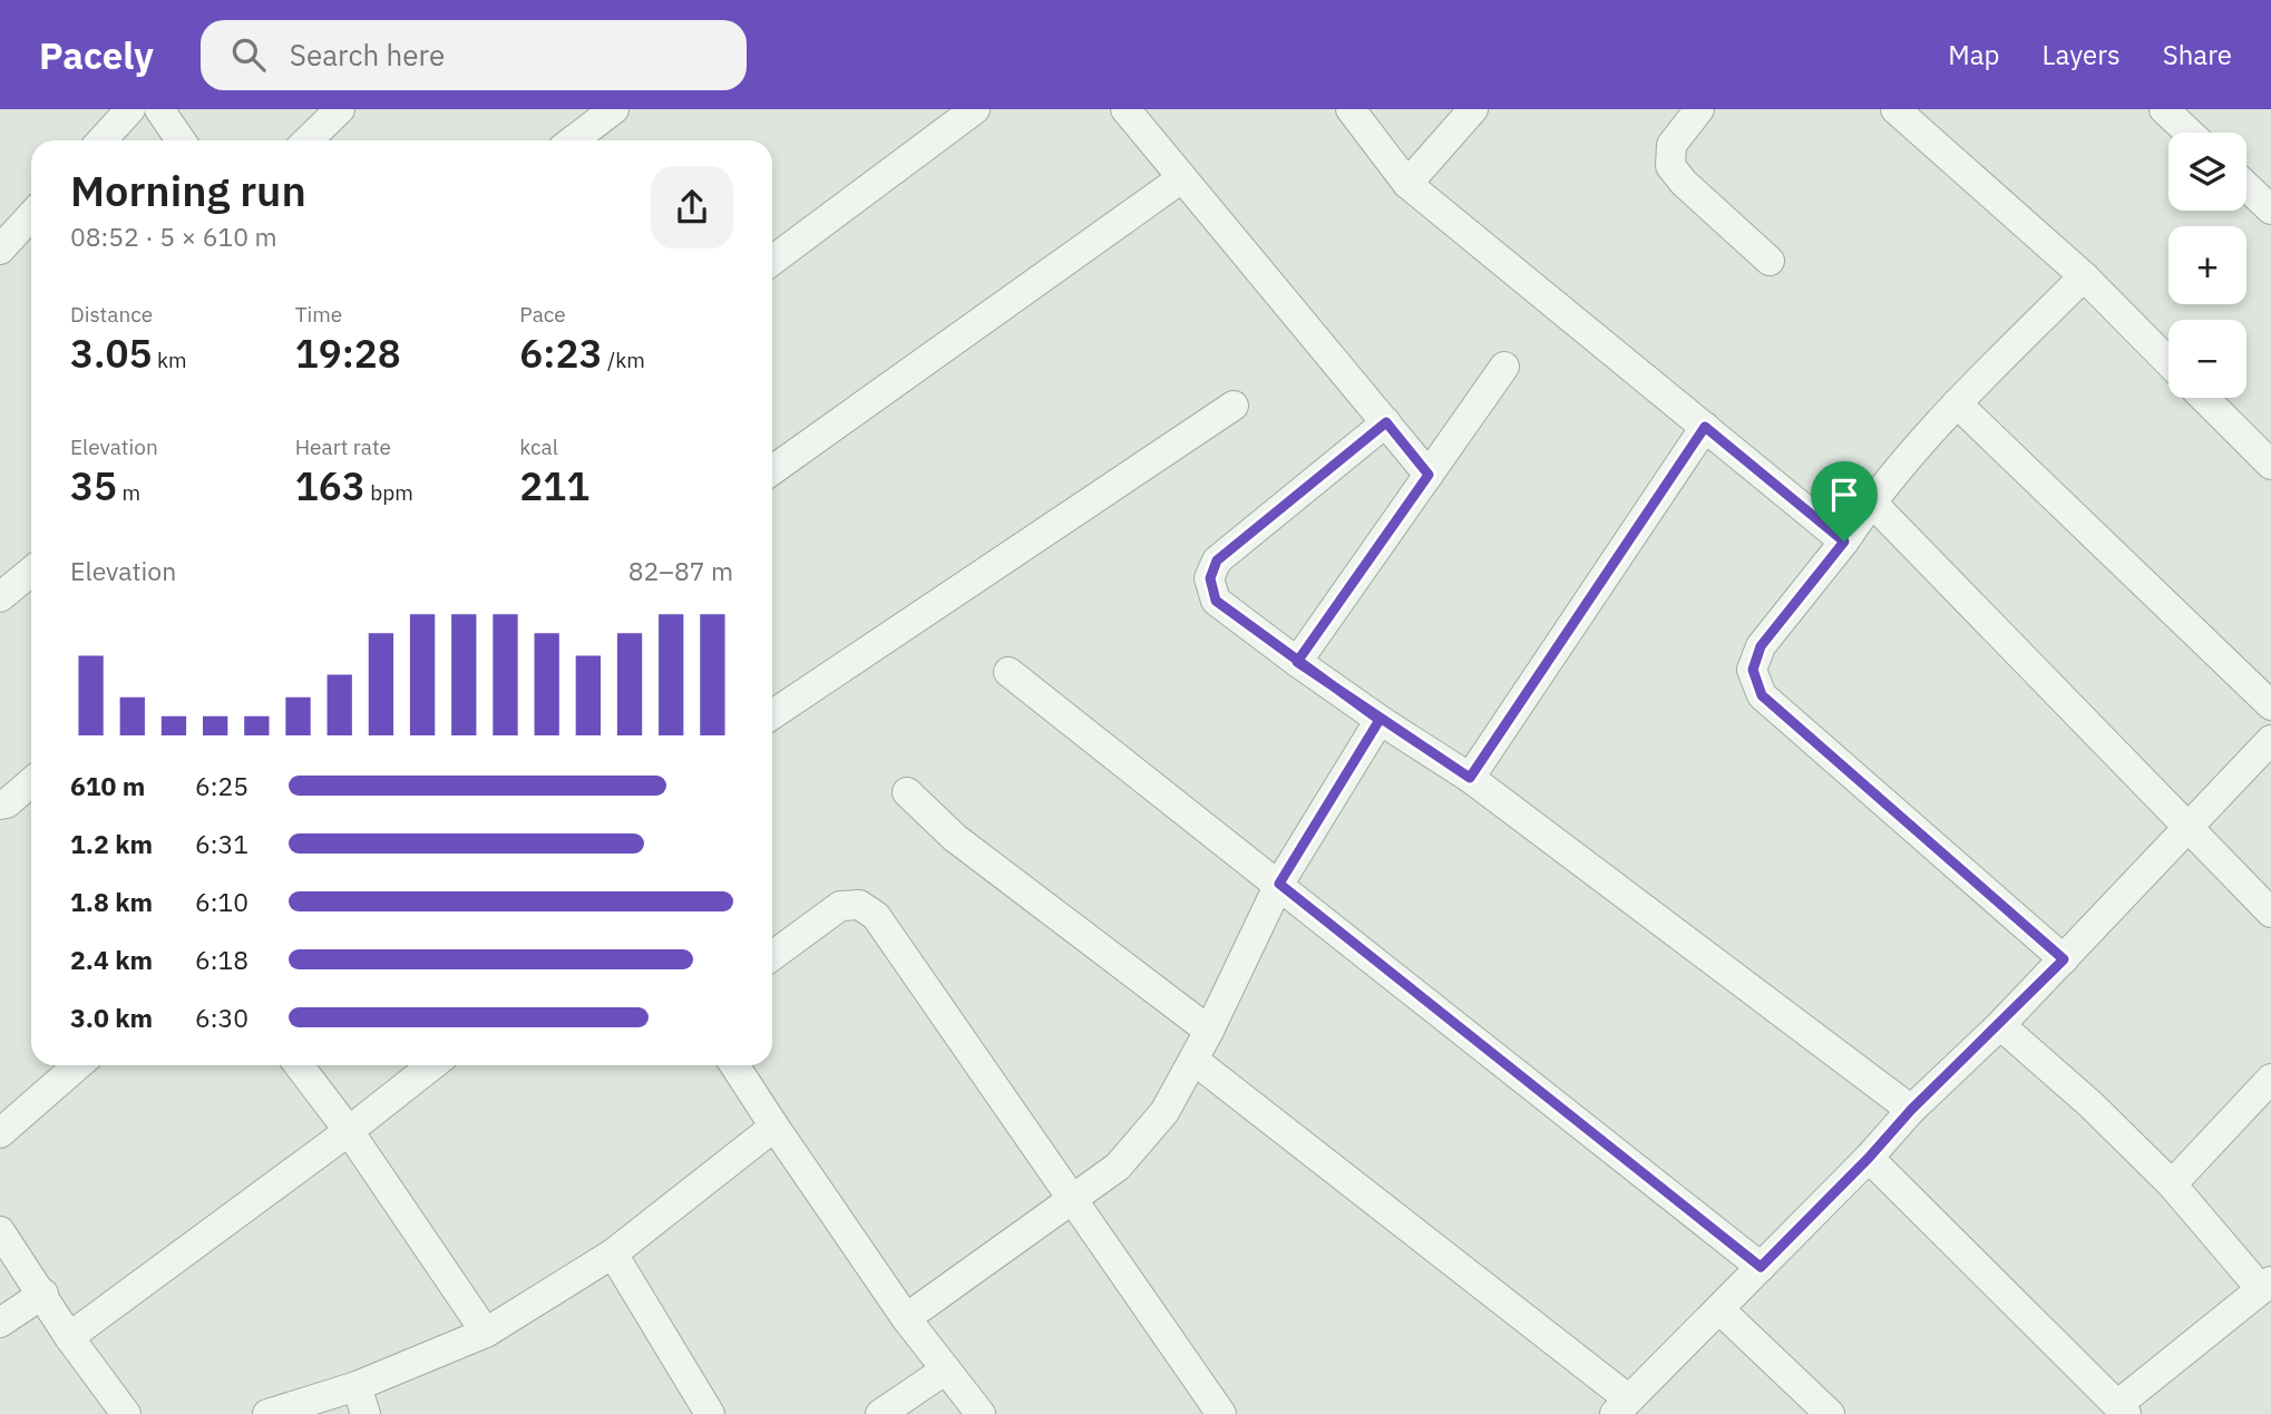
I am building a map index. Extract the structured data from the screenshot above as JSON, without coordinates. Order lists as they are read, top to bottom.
{
  "page": {
    "header": "Pacely",
    "search": "Search here",
    "nav": ["Map", "Layers", "Share"],
    "map_buttons": ["+", "−"],
    "heading": ["Morning run", "08:52 · 5 × 610 m"],
    "stats": [
      ["Distance", "3.05 km"],
      ["Time", "19:28"],
      ["Pace", "6:23 /km"],
      ["Elevation", "35 m"],
      ["Heart rate", "163 bpm"],
      ["kcal", "211"]
    ],
    "chart": ["Elevation", "82–87 m"],
    "list": [
      {
        "name": "610 m",
        "note": "6:25"
      },
      {
        "name": "1.2 km",
        "note": "6:31"
      },
      {
        "name": "1.8 km",
        "note": "6:10"
      },
      {
        "name": "2.4 km",
        "note": "6:18"
      },
      {
        "name": "3.0 km",
        "note": "6:30"
      }
    ]
  }
}
